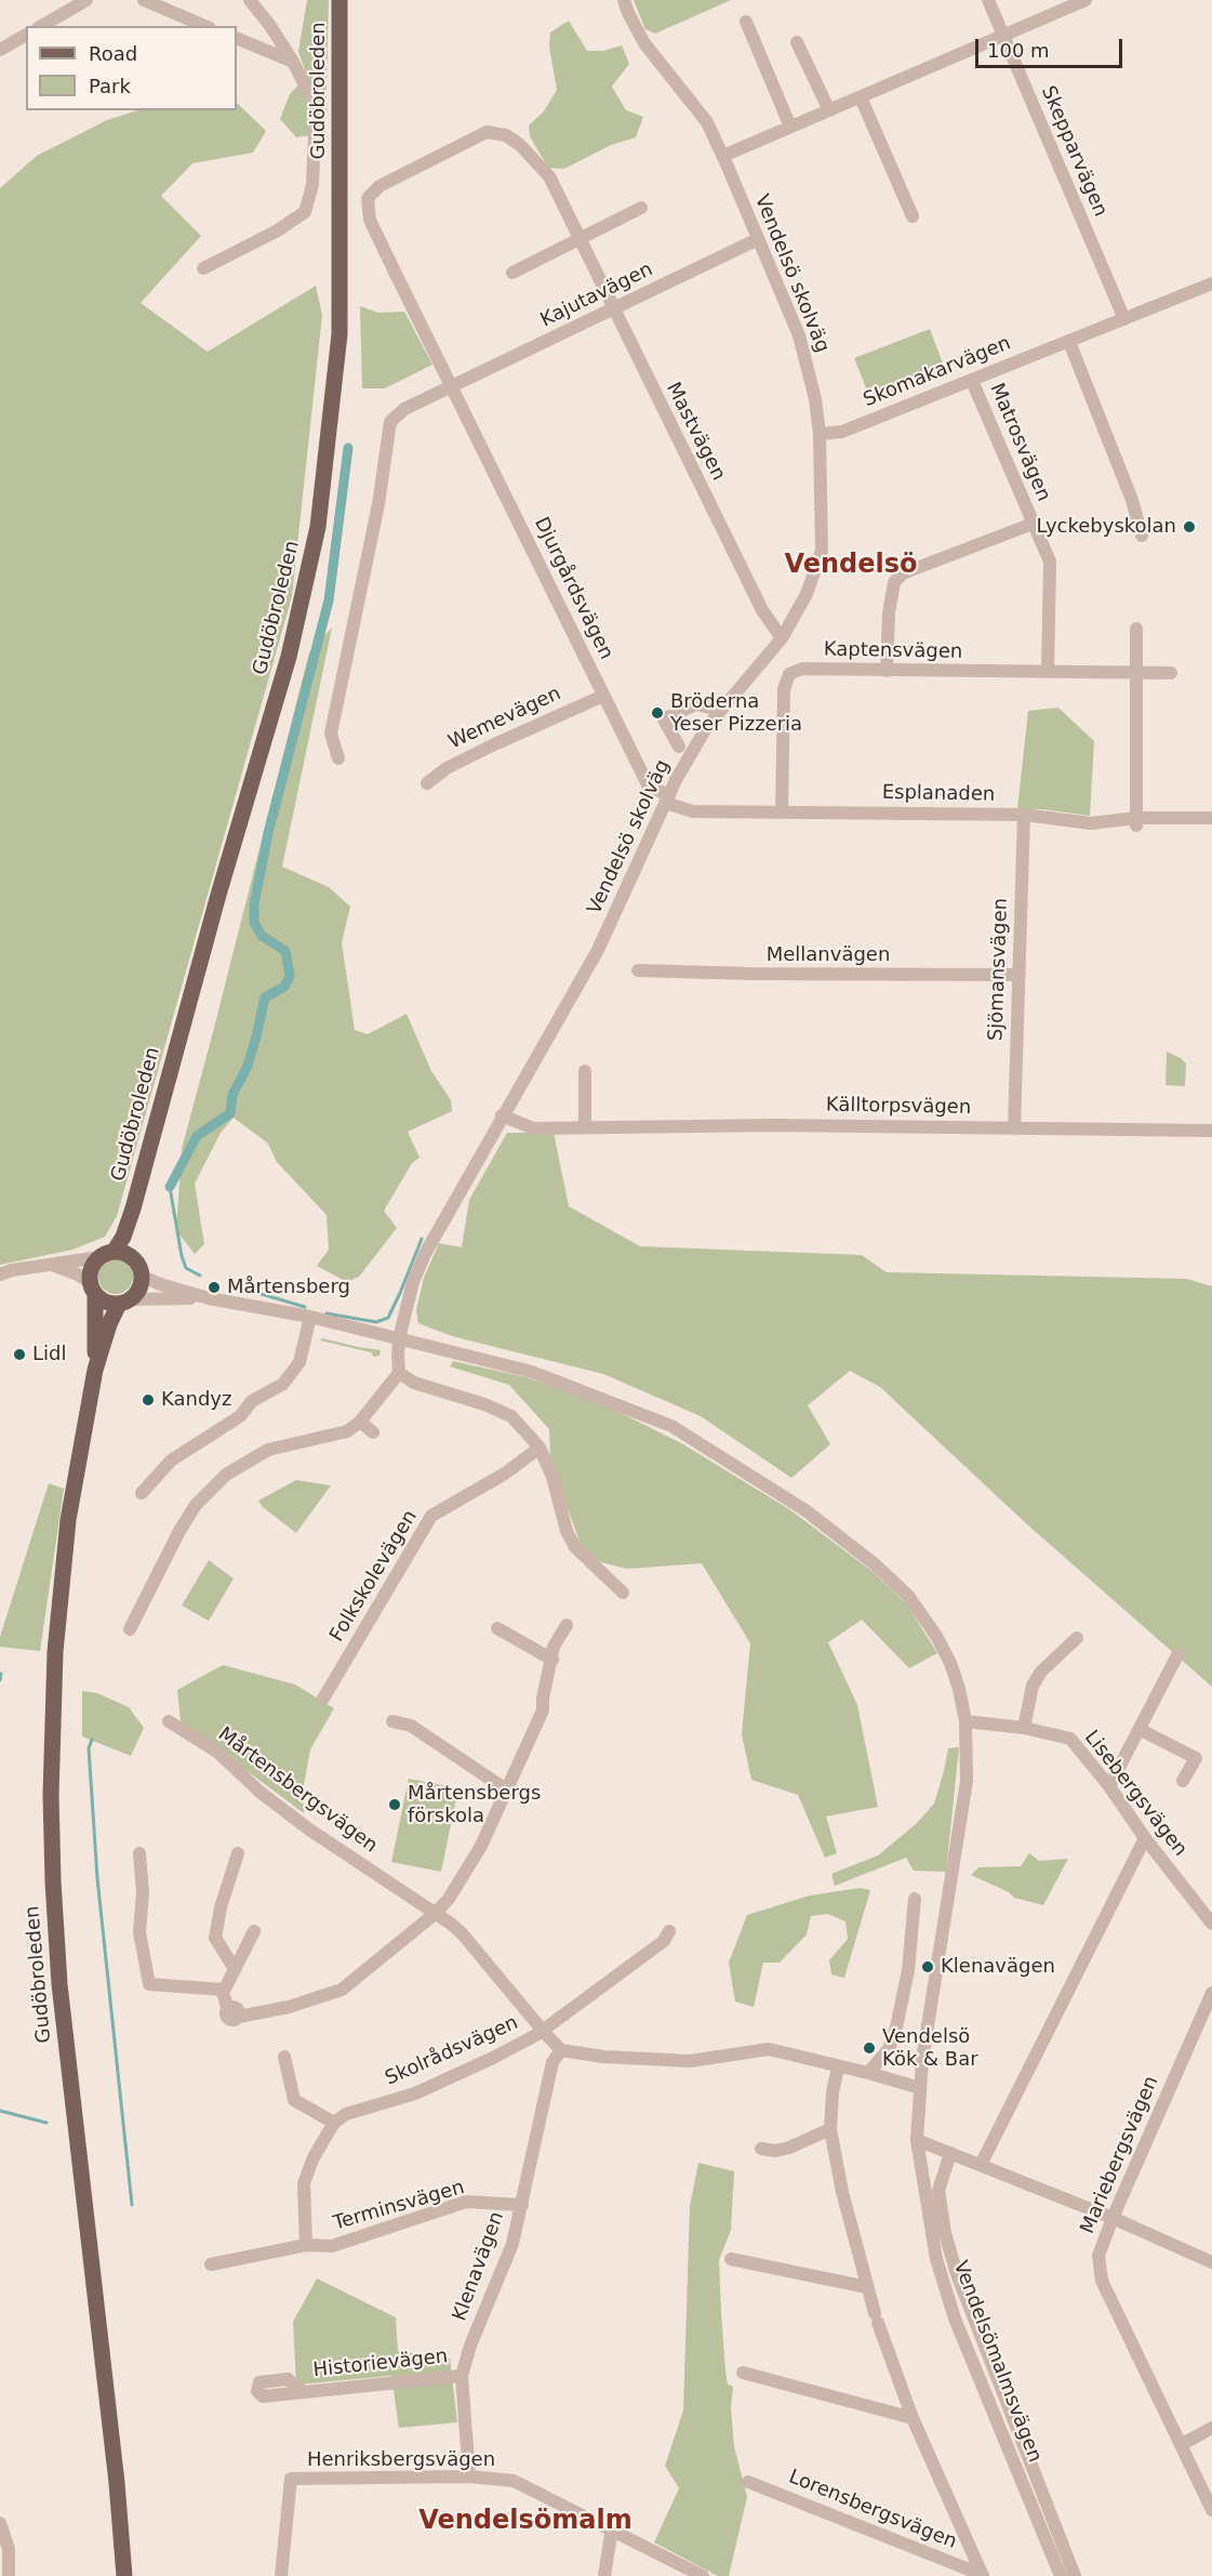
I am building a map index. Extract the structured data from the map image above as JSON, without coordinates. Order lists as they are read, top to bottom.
{
  "streets": {
    "main road": ["Gudöbroleden"],
    "street": [
      "Skepparvägen",
      "Vendelsö skolväg",
      "Kajutavägen",
      "Skomakarvägen",
      "Mastvägen",
      "Matrosvägen",
      "Djurgårdsvägen",
      "Kaptensvägen",
      "Wemevägen",
      "Esplanaden",
      "Mellanvägen",
      "Sjömansvägen",
      "Källtorpsvägen",
      "Folkskolevägen",
      "Mårtensbergsvägen",
      "Lisebergsvägen",
      "Skolrådsvägen",
      "Mariebergsvägen",
      "Terminsvägen",
      "Klenavägen",
      "Vendelsömalmsvägen",
      "Historievägen",
      "Henriksbergsvägen",
      "Lorensbergsvägen"
    ]
  },
  "crossings": [
    ["Gudöbroleden", "Vendelsömalmsvägen"],
    ["Skepparvägen", "Skomakarvägen"],
    ["Vendelsö skolväg", "Kajutavägen"],
    ["Vendelsö skolväg", "Skomakarvägen"],
    ["Vendelsö skolväg", "Mastvägen"],
    ["Vendelsö skolväg", "Djurgårdsvägen"],
    ["Vendelsö skolväg", "Esplanaden"],
    ["Vendelsö skolväg", "Källtorpsvägen"],
    ["Vendelsö skolväg", "Vendelsömalmsvägen"],
    ["Kajutavägen", "Mastvägen"],
    ["Kajutavägen", "Djurgårdsvägen"],
    ["Skomakarvägen", "Matrosvägen"],
    ["Mastvägen", "Djurgårdsvägen"],
    ["Matrosvägen", "Kaptensvägen"],
    ["Djurgårdsvägen", "Wemevägen"],
    ["Djurgårdsvägen", "Esplanaden"],
    ["Kaptensvägen", "Esplanaden"],
    ["Esplanaden", "Sjömansvägen"],
    ["Mellanvägen", "Sjömansvägen"],
    ["Sjömansvägen", "Källtorpsvägen"],
    ["Mårtensbergsvägen", "Skolrådsvägen"],
    ["Mårtensbergsvägen", "Klenavägen"],
    ["Lisebergsvägen", "Vendelsömalmsvägen"],
    ["Terminsvägen", "Klenavägen"],
    ["Klenavägen", "Historievägen"],
    ["Klenavägen", "Henriksbergsvägen"]
  ],
  "districts": ["Vendelsö", "Vendelsömalm"],
  "places": [
    "Lyckebyskolan",
    "Bröderna Yeser Pizzeria",
    "Mårtensberg",
    "Lidl",
    "Kandyz",
    "Mårtensbergs förskola",
    "Klenavägen",
    "Vendelsö Kök & Bar"
  ],
  "legend": ["Road", "Park"],
  "scale_bar": "100 m"
}
